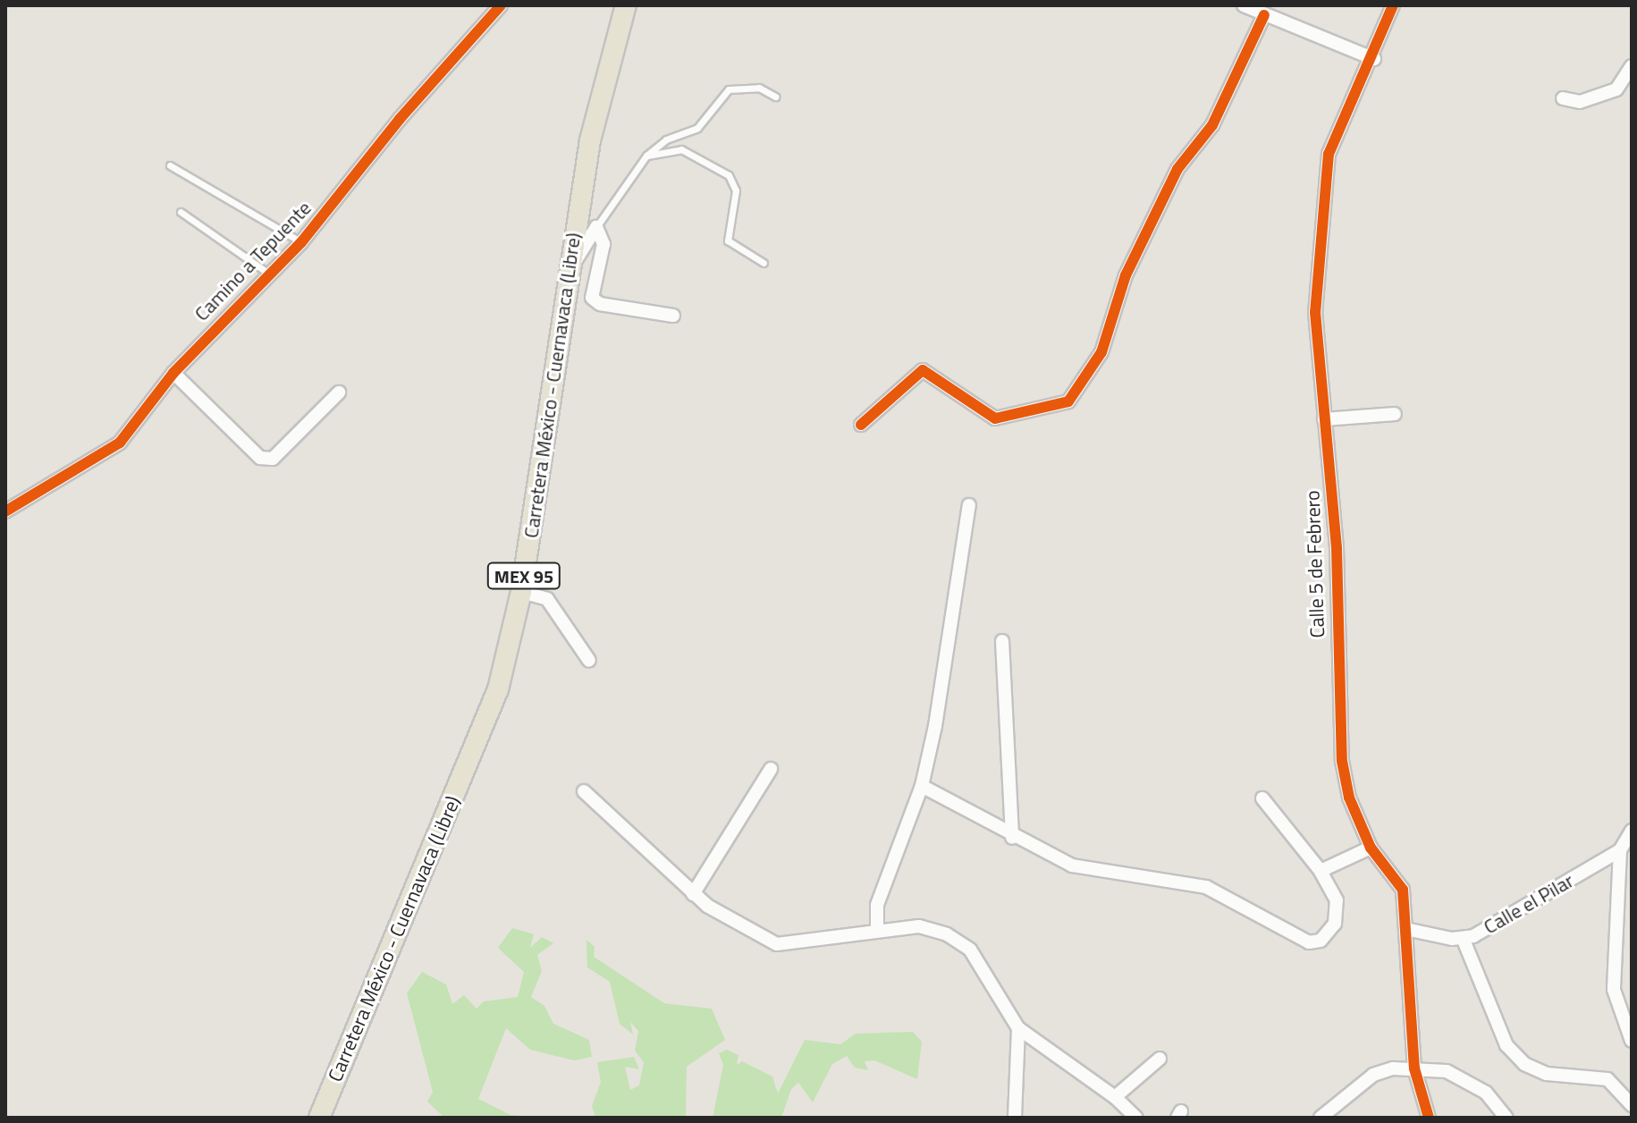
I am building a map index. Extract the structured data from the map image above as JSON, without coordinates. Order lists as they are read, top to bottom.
{
  "streets": {
    "main road": ["Carretera México - Cuernavaca (Libre)", "MEX 95"],
    "street": ["Camino a Tepuente", "Calle 5 de Febrero", "Calle el Pilar"]
  },
  "crossings": [
    ["Calle 5 de Febrero", "Calle el Pilar"]
  ]
}
